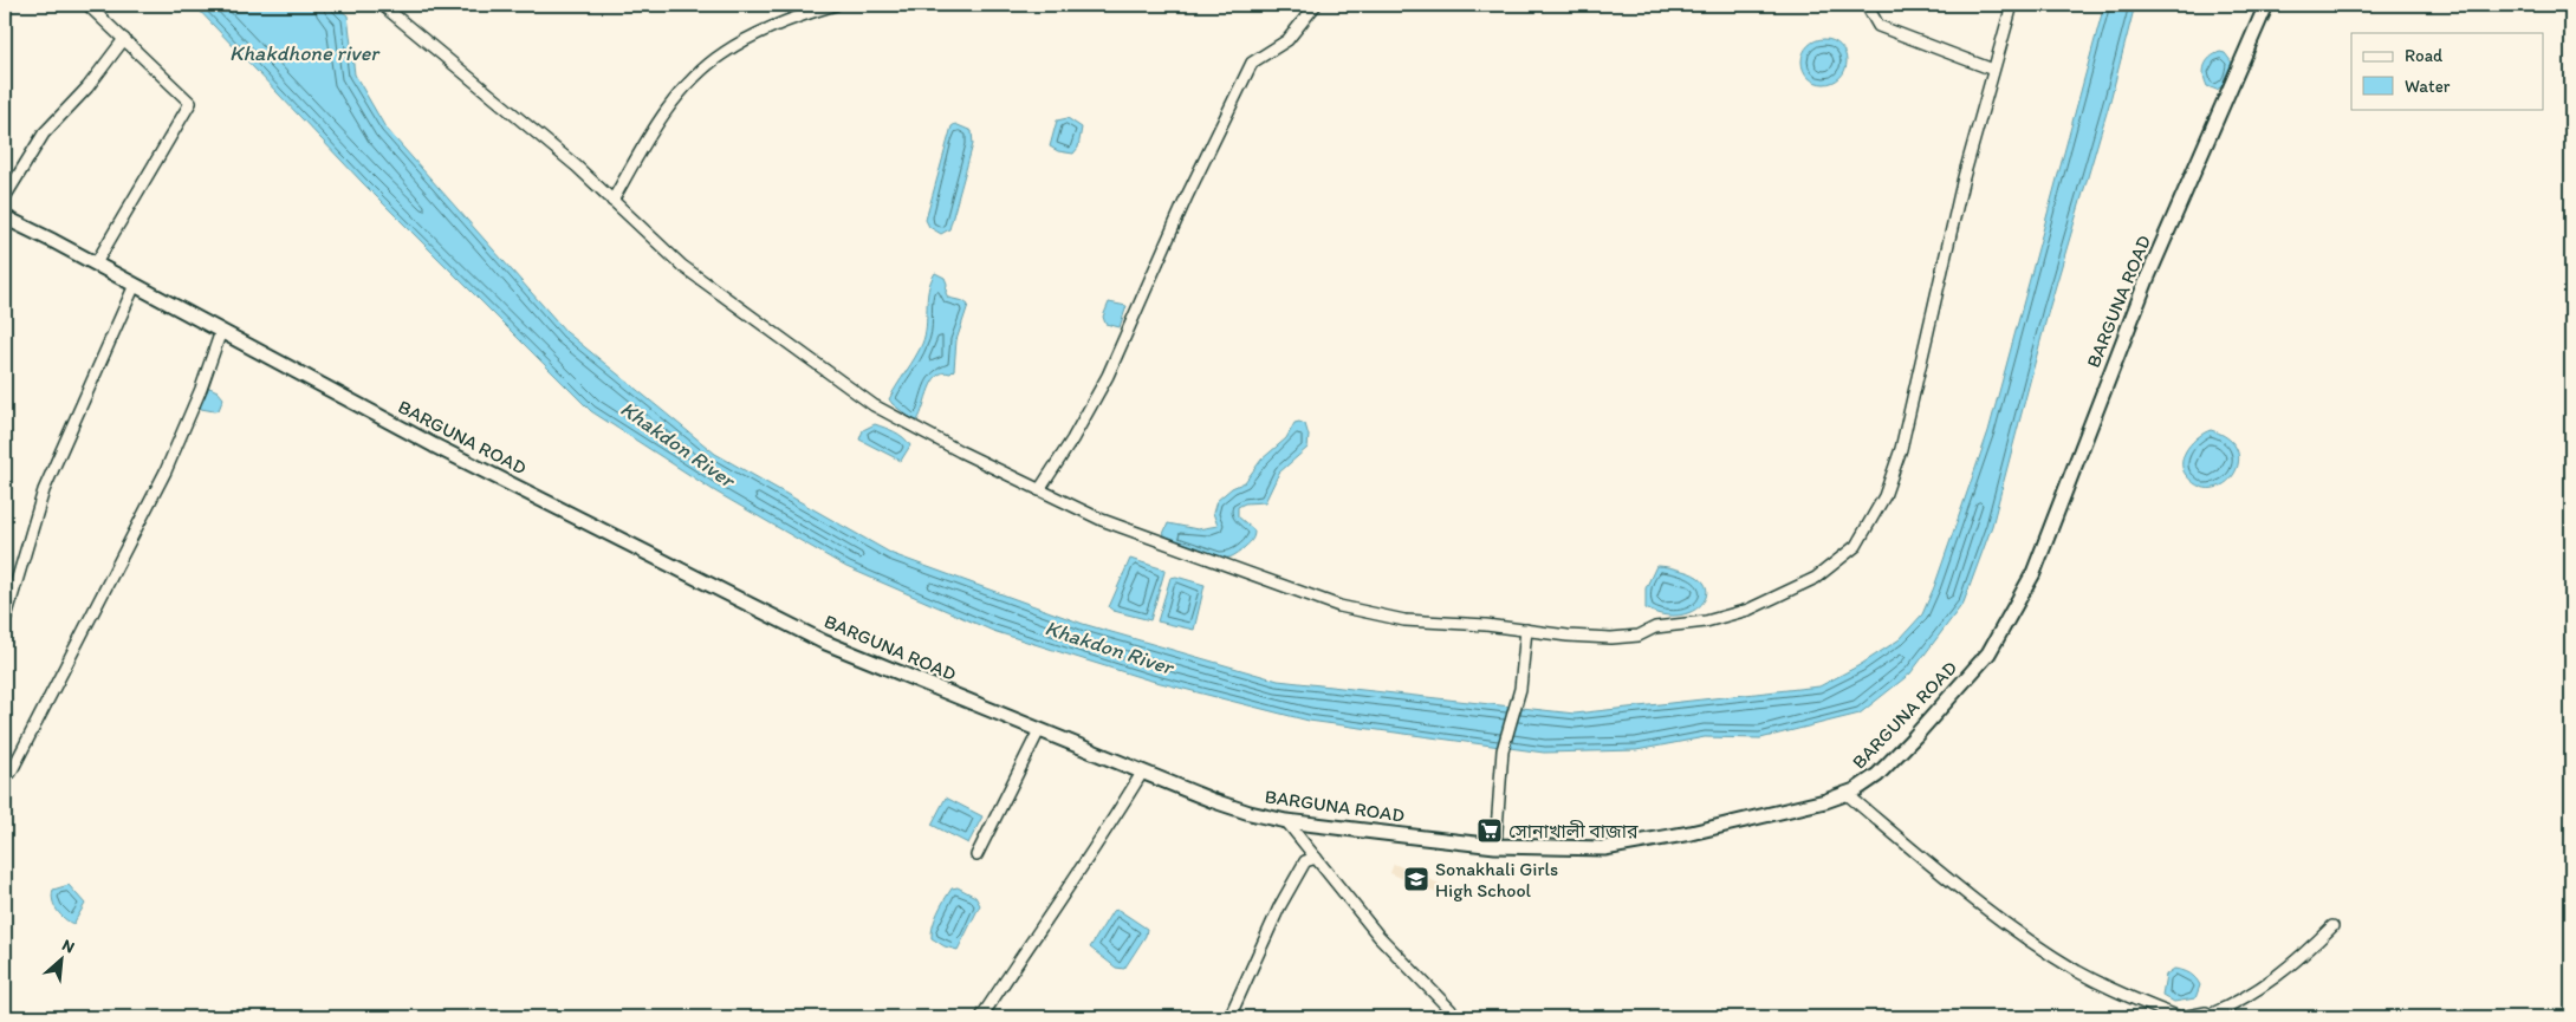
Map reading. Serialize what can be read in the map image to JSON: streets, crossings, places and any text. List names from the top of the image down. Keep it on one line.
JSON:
{"streets":{"main road":["BARGUNA ROAD"]},"water":["Khakdhone river","Khakdon River"],"places":{"supermarket":["সোনাখালী বাজার"],"school or university":["Sonakhali Girls High School"]},"legend":["Road","Water"],"north":"top right"}
